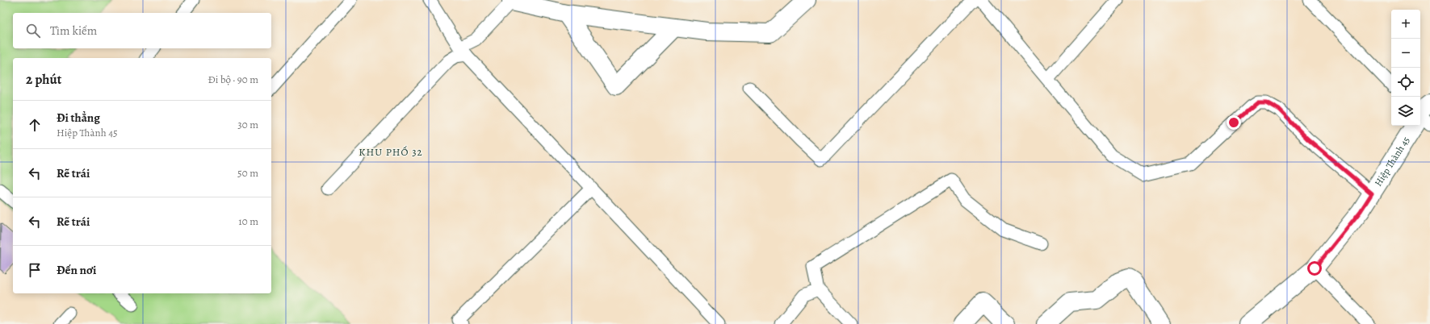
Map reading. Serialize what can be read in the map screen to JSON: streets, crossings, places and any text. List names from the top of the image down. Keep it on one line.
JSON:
{"streets":{"street":["Hiệp Thành 45"]},"districts":["KHU PHỐ 32"],"page":{"map_buttons":["+","−"],"search":"Tìm kiếm","heading":["2 phút","Đi bộ · 90 m"],"list":[["Đi thẳng","Hiệp Thành 45","30 m"],["Rẽ trái","50 m"],["Rẽ trái","10 m"],"Đến nơi"]}}
